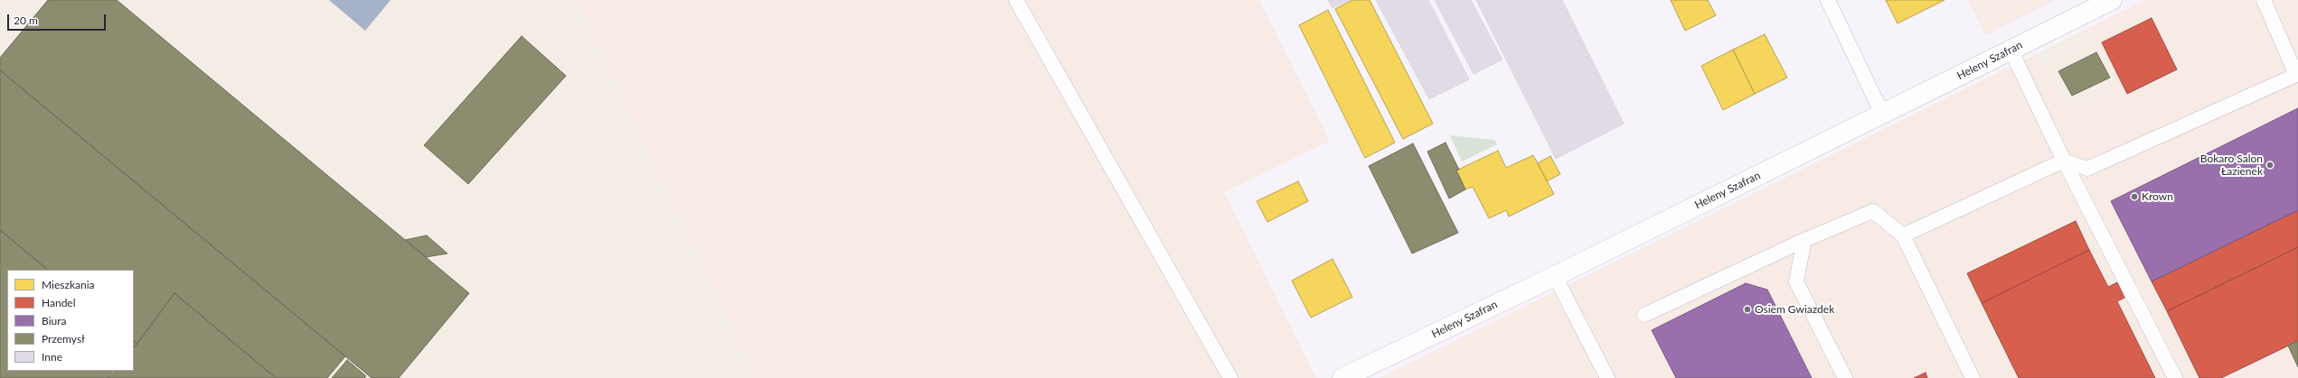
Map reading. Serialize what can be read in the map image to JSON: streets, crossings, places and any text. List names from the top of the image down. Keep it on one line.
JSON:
{"streets":{"street":["Heleny Szafran"]},"places":["Bokaro Salon Łazienek","Krown","Osiem Gwiazdek"],"legend":["Mieszkania","Handel","Biura","Przemysł","Inne"],"scale_bar":"20 m"}
